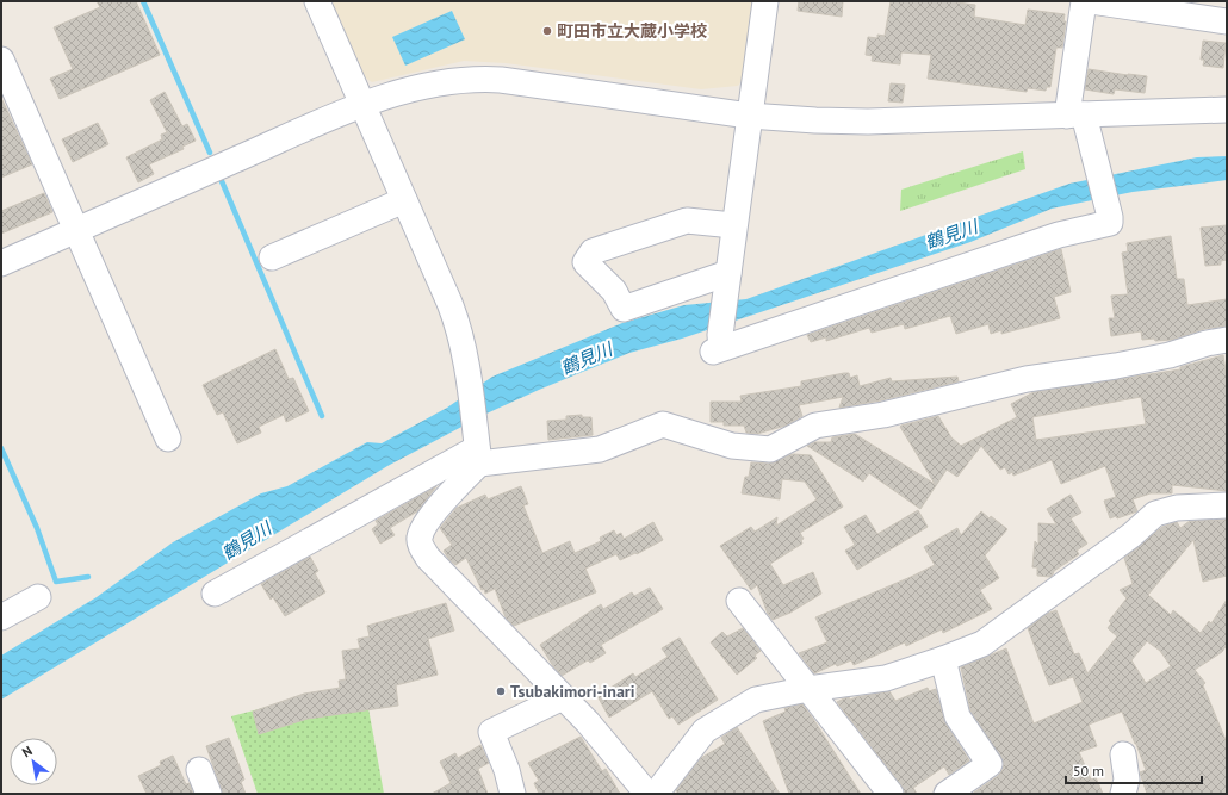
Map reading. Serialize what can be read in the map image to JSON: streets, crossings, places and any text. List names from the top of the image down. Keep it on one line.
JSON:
{"water":["鶴見川"],"places":["町田市立大蔵小学校","Tsubakimori-inari"],"scale_bar":"50 m","north":"top left"}
